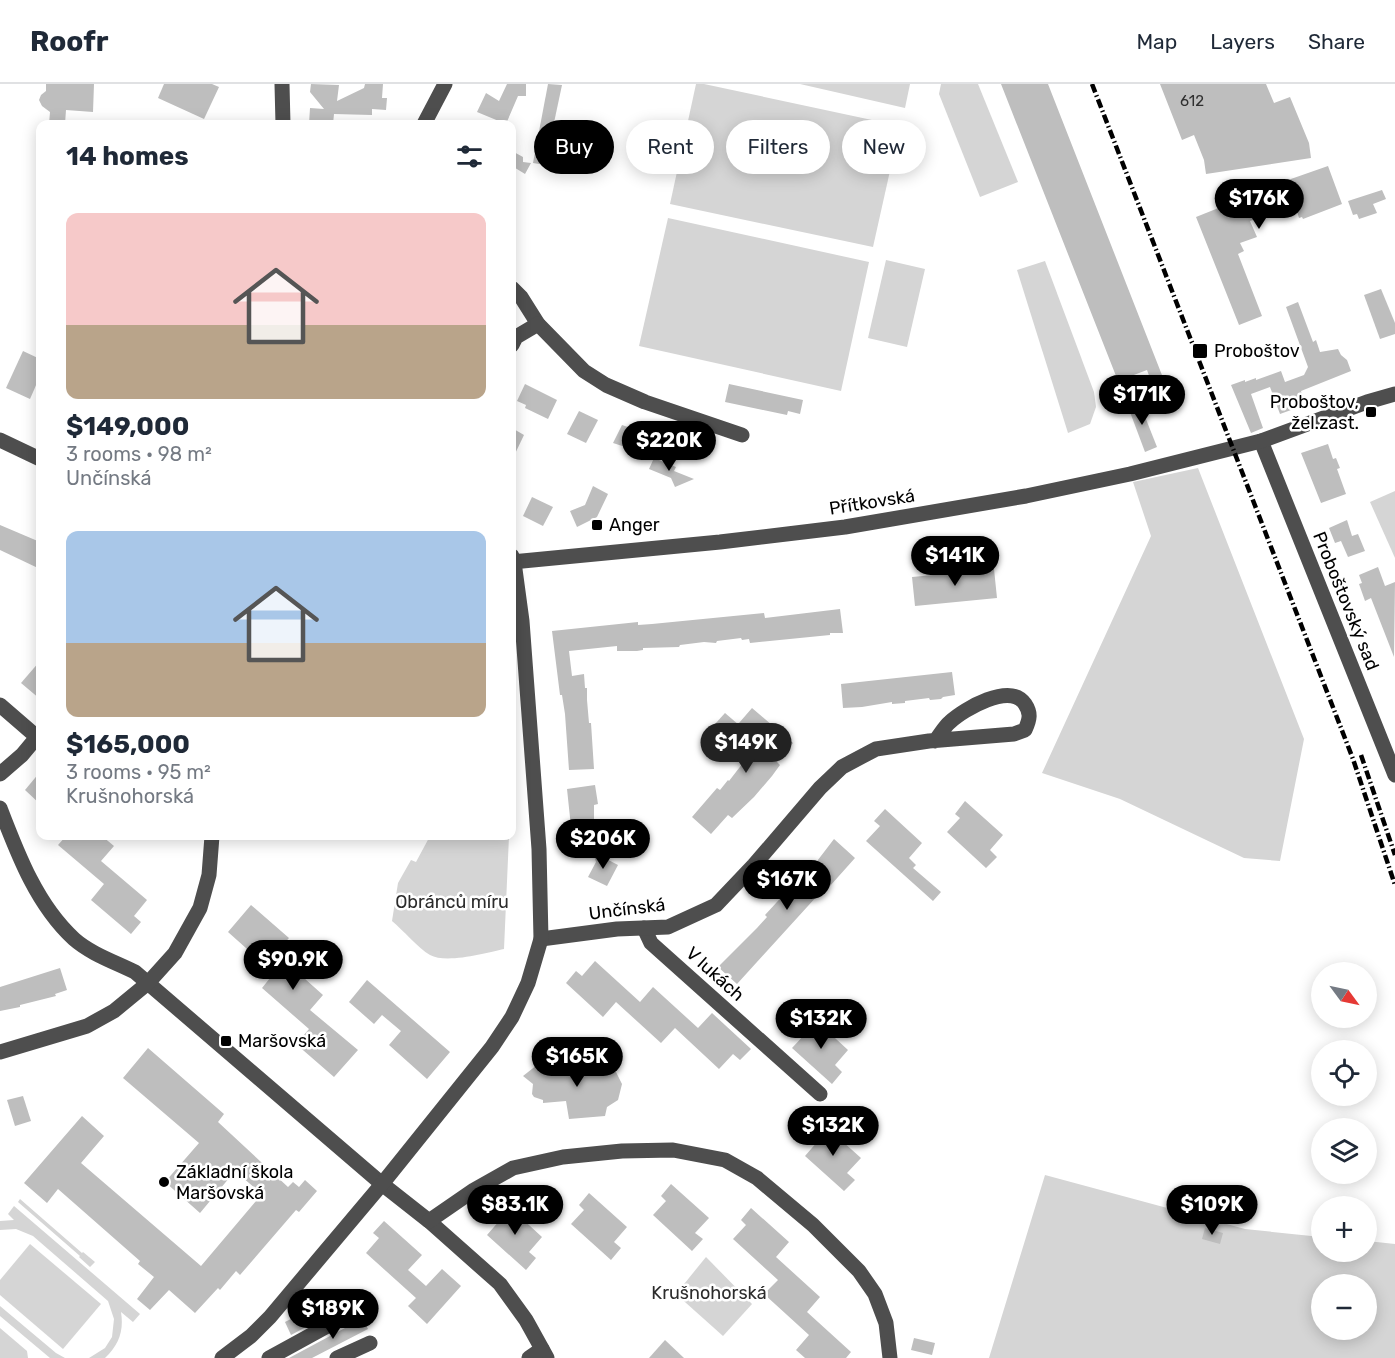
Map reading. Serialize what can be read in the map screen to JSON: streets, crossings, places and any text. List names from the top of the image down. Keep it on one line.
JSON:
{"streets":{"street":["Přítkovská","Proboštovský sad","Unčínská","V lukách"]},"crossings":[["Přítkovská","Proboštovský sad"],["Unčínská","V lukách"]],"parks":["Obránců míru","Krušnohorská"],"places":{"transit":["Proboštov","Proboštov, žel.zast.","Anger","Maršovská"],"other":["Základní škola Maršovská"]},"house_numbers":["612"],"north":"bottom right","page":{"header":"Roofr","nav":["Map","Layers","Share"],"chip":["Buy","Rent","Filters","New"],"heading":"14 homes","price":["$176K","$171K","$220K","$141K","$149K","$206K","$167K","$90.9K","$132K","$165K","$132K","$83.1K","$109K","$189K"],"list":[{"name":"$149,000","note":"3 rooms · 98 m² · Unčínská"},{"name":"$165,000","note":"3 rooms · 95 m² · Krušnohorská"}],"map_buttons":["+","−"]}}
